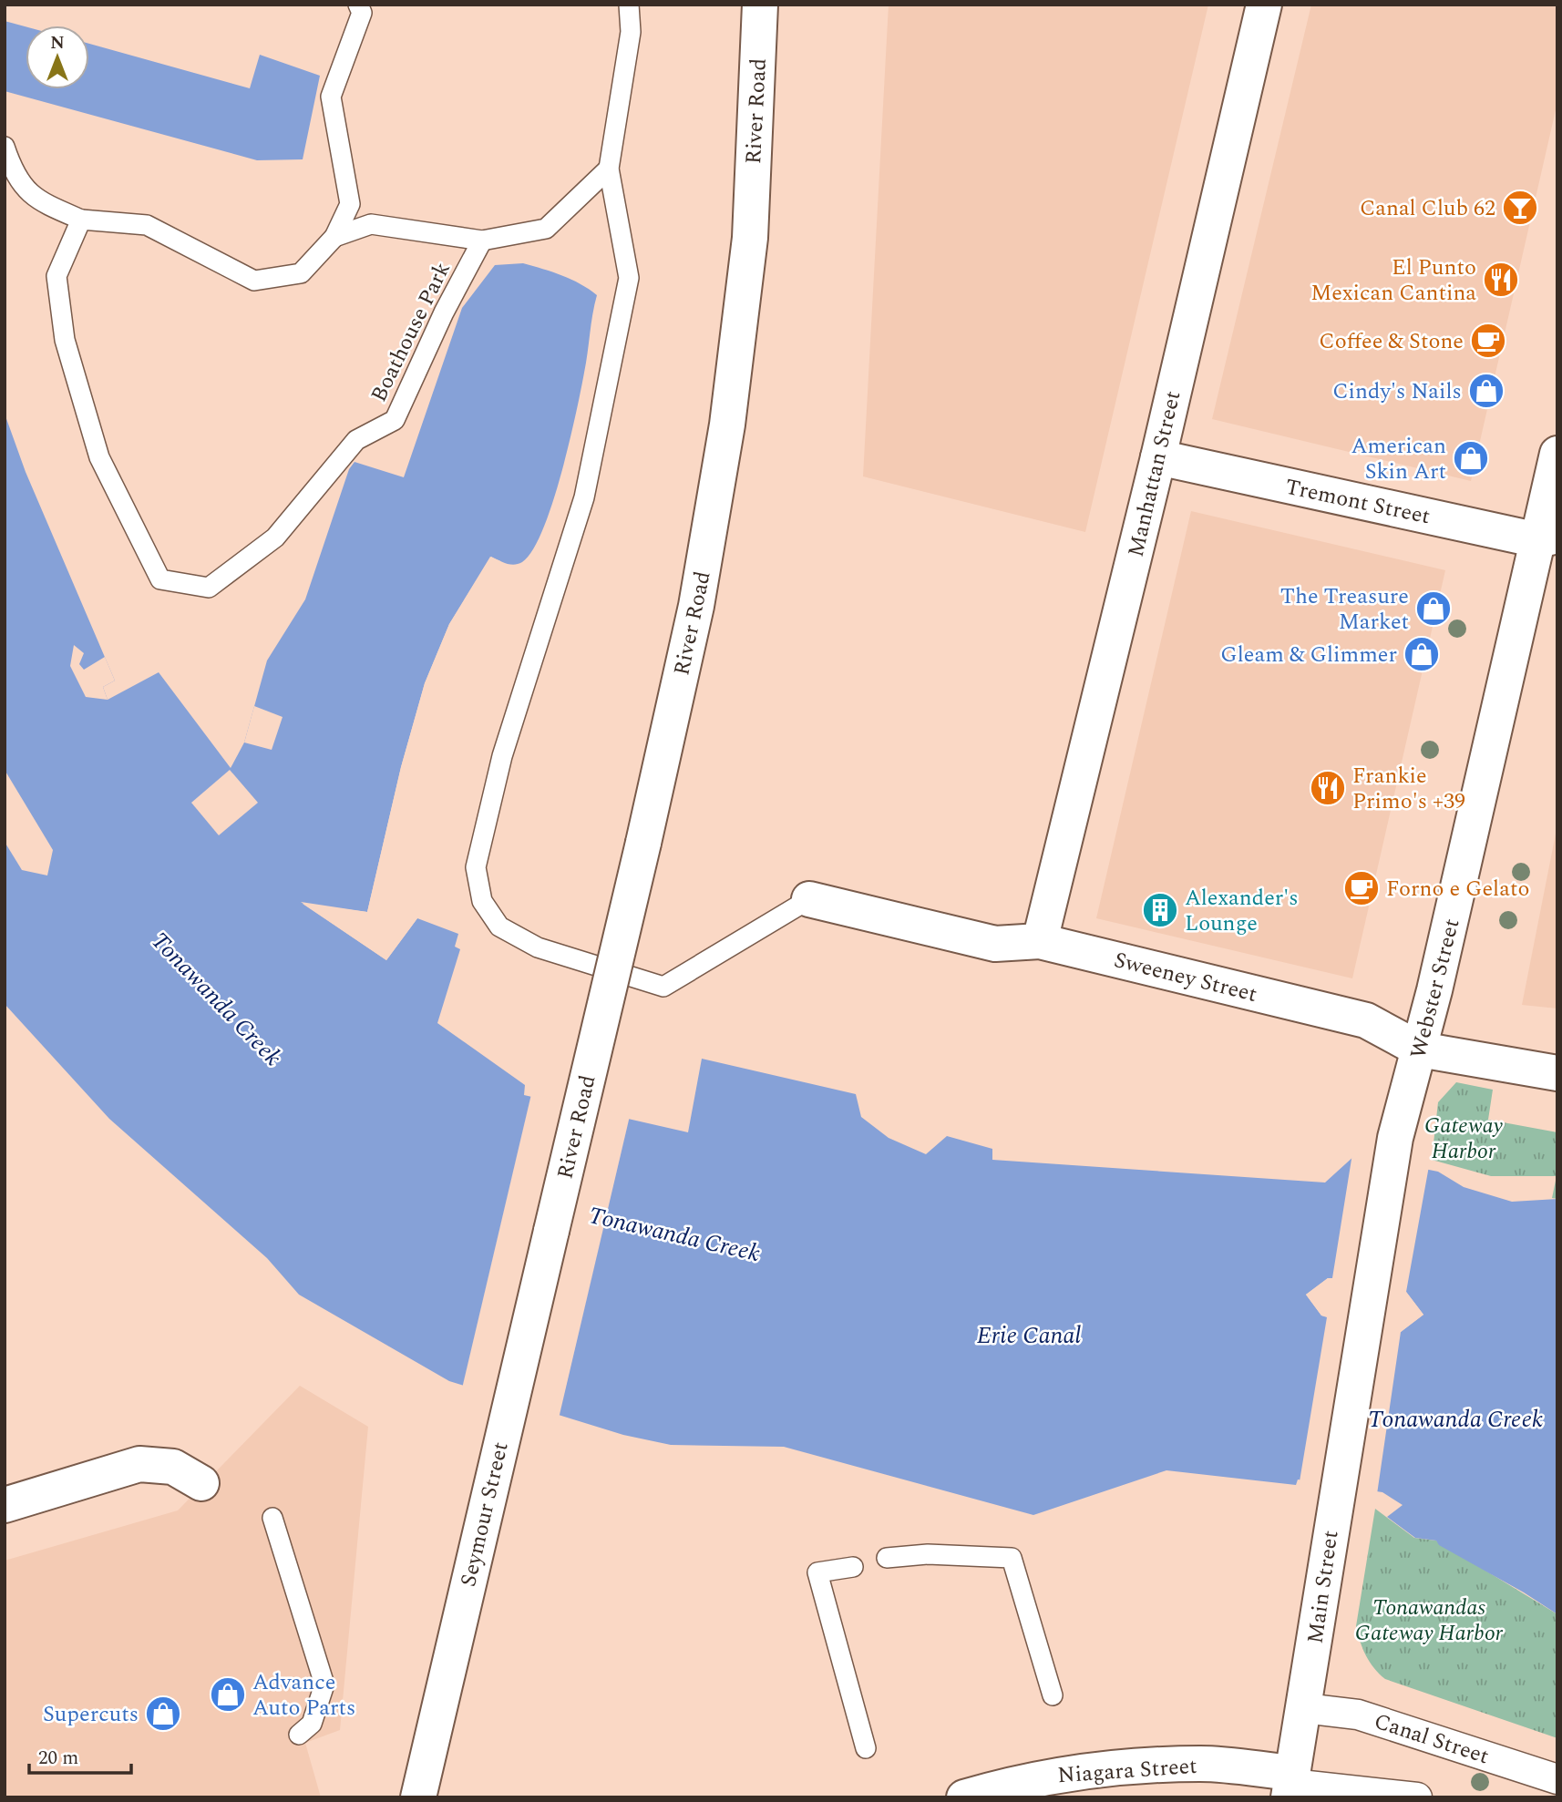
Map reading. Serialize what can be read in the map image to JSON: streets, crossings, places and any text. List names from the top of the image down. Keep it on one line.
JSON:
{"streets":{"street":["River Road","Manhattan Street","Tremont Street","Sweeney Street","Webster Street","Seymour Street","Main Street","Canal Street","Niagara Street"],"lane":["Boathouse Park"]},"crossings":[["River Road","Seymour Street"],["Manhattan Street","Tremont Street"],["Manhattan Street","Sweeney Street"],["Tremont Street","Webster Street"],["Sweeney Street","Webster Street"],["Webster Street","Main Street"],["Main Street","Canal Street"],["Main Street","Niagara Street"]],"water":["Tonawanda Creek","Erie Canal"],"parks":["Gateway Harbor","Tonawandas Gateway Harbor"],"places":{"bar":["Canal Club 62"],"restaurant":["El Punto Mexican Cantina","Frankie Primo's +39"],"cafe":["Coffee & Stone","Forno e Gelato"],"shop":["Cindy's Nails","American Skin Art","The Treasure Market","Gleam & Glimmer","Advance Auto Parts","Supercuts"],"building":["Alexander's Lounge"]},"scale_bar":"20 m","north":"top"}
